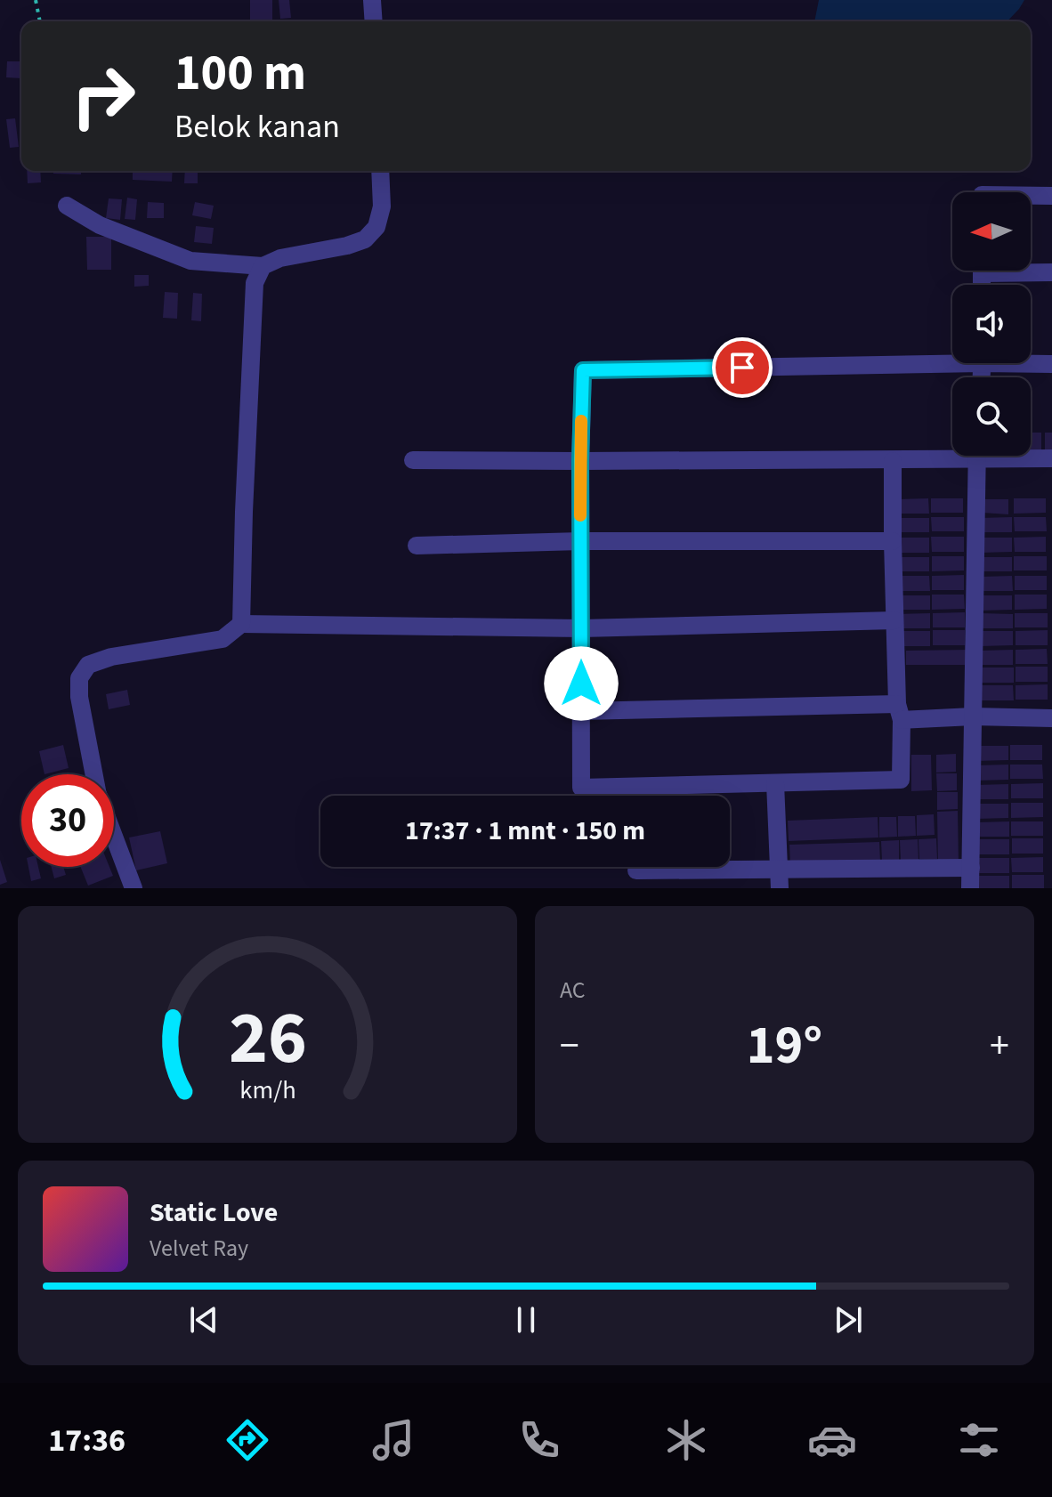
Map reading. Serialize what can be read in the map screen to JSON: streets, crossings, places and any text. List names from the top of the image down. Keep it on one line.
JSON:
{"north":"left","page":{"turn":["100 m","Belok kanan"],"limit":"30","trip":"17:37 · 1 mnt · 150 m","tile":"AC","heat":["−","19°","+"],"song":["Static Love","Velvet Ray"],"tabs":"17:36","gauge":["26","km/h"]}}
